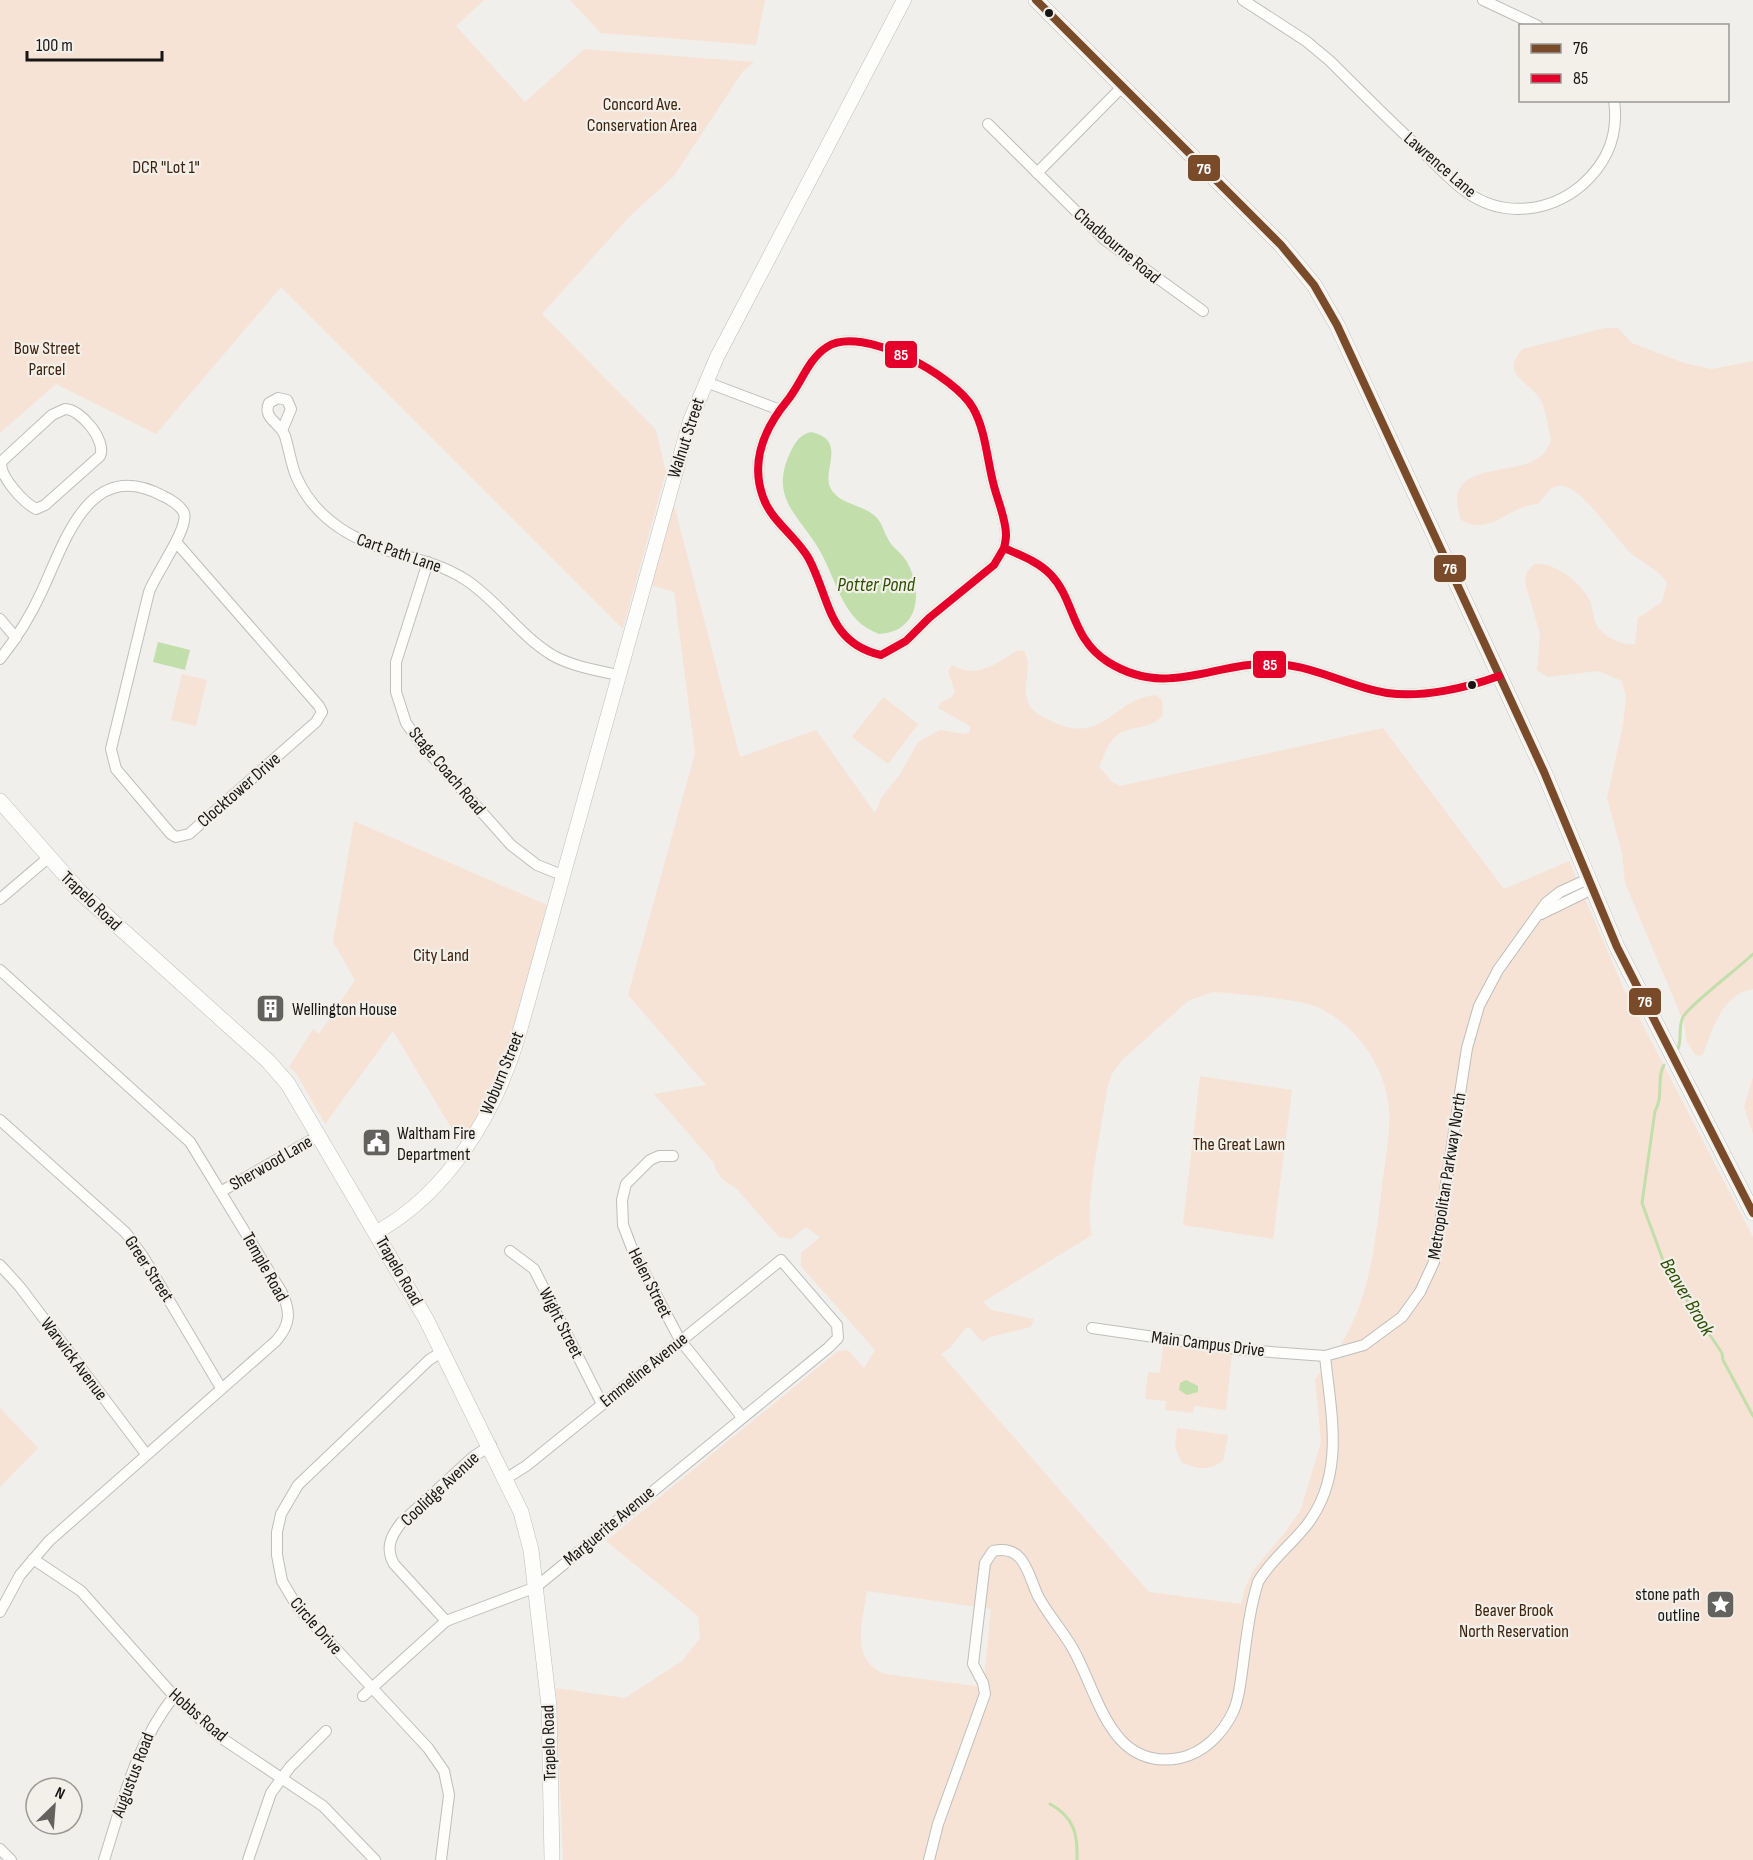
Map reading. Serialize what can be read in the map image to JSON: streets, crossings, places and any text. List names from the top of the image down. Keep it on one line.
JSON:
{"streets":{"main road":["Trapelo Road"],"street":["Lawrence Lane","Chadbourne Road","Walnut Street","Cart Path Lane","Stage Coach Road","Clocktower Drive","Woburn Street","Sherwood Lane","Metropolitan Parkway North","Temple Road","Greer Street","Helen Street","Wight Street","Main Campus Drive","Warwick Avenue","Emmeline Avenue","Coolidge Avenue","Marguerite Avenue","Circle Drive","Hobbs Road","Augustus Road"]},"crossings":[["Walnut Street","Cart Path Lane"],["Walnut Street","Stage Coach Road"],["Walnut Street","Woburn Street"],["Cart Path Lane","Stage Coach Road"],["Trapelo Road","Woburn Street"],["Trapelo Road","Sherwood Lane"],["Trapelo Road","Emmeline Avenue"],["Trapelo Road","Coolidge Avenue"],["Trapelo Road","Marguerite Avenue"],["Trapelo Road","Circle Drive"],["Sherwood Lane","Temple Road"],["Metropolitan Parkway North","Main Campus Drive"],["Temple Road","Greer Street"],["Temple Road","Warwick Avenue"],["Temple Road","Hobbs Road"],["Helen Street","Emmeline Avenue"],["Helen Street","Marguerite Avenue"],["Wight Street","Emmeline Avenue"],["Emmeline Avenue","Marguerite Avenue"],["Coolidge Avenue","Marguerite Avenue"],["Marguerite Avenue","Circle Drive"],["Hobbs Road","Augustus Road"]],"water":["Potter Pond","Beaver Brook"],"parks":["Concord Ave. Conservation Area","DCR \"Lot 1\"","Bow Street Parcel","City Land","The Great Lawn","Beaver Brook North Reservation"],"places":{"building":["Wellington House"],"public building":["Waltham Fire Department"],"place":["stone path outline"]},"lines":["transit line 76","transit line 85"],"legend":["76","85"],"scale_bar":"100 m","north":"top right"}
